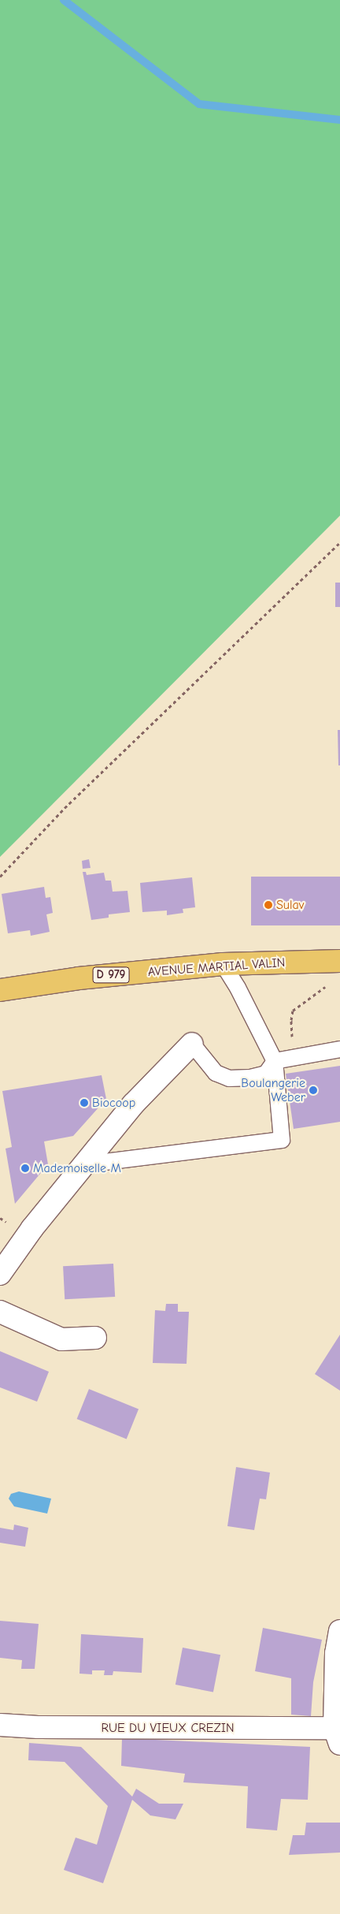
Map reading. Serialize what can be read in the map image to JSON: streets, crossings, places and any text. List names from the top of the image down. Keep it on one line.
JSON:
{"streets":{"main road":["AVENUE MARTIAL VALIN","D 979"],"street":["RUE DU VIEUX CREZIN"]},"places":["Sulav","Boulangerie Weber","Biocoop","Mademoiselle M"]}
